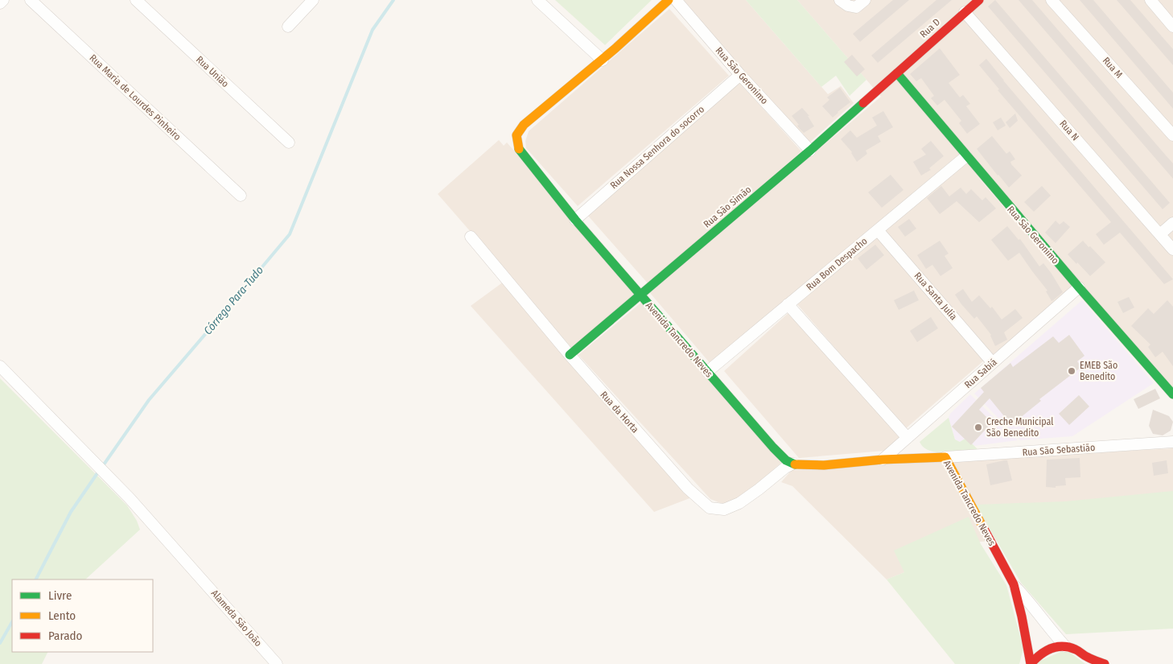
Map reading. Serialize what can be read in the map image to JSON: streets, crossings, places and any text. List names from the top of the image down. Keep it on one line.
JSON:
{"streets":{"street":["Rua D","Rua M","Rua União","Rua São Geronimo","Rua Maria de Lourdes Pinheiro","Rua N","Rua Nossa Senhora do socorro","Rua São Simão","Rua Bom Despacho","Rua Santa Julia","Avenida Tancredo Neves","Rua Sabiá","Rua da Horta","Rua São Sebastião","Alameda São João"]},"crossings":[["Rua D","Rua São Geronimo"],["Rua D","Rua N"],["Rua D","Rua São Simão"],["Rua São Geronimo","Rua Nossa Senhora do socorro"],["Rua São Geronimo","Rua São Simão"],["Rua São Geronimo","Rua Bom Despacho"],["Rua São Geronimo","Rua Sabiá"],["Rua Nossa Senhora do socorro","Avenida Tancredo Neves"],["Rua São Simão","Avenida Tancredo Neves"],["Rua São Simão","Rua da Horta"],["Rua Bom Despacho","Rua Santa Julia"],["Rua Bom Despacho","Avenida Tancredo Neves"],["Rua Santa Julia","Rua Sabiá"],["Avenida Tancredo Neves","Rua Sabiá"],["Avenida Tancredo Neves","Rua da Horta"],["Avenida Tancredo Neves","Rua São Sebastião"]],"water":["Córrego Para-Tudo"],"places":["EMEB São Benedito","Creche Municipal São Benedito"],"legend":["Livre","Lento","Parado"]}
